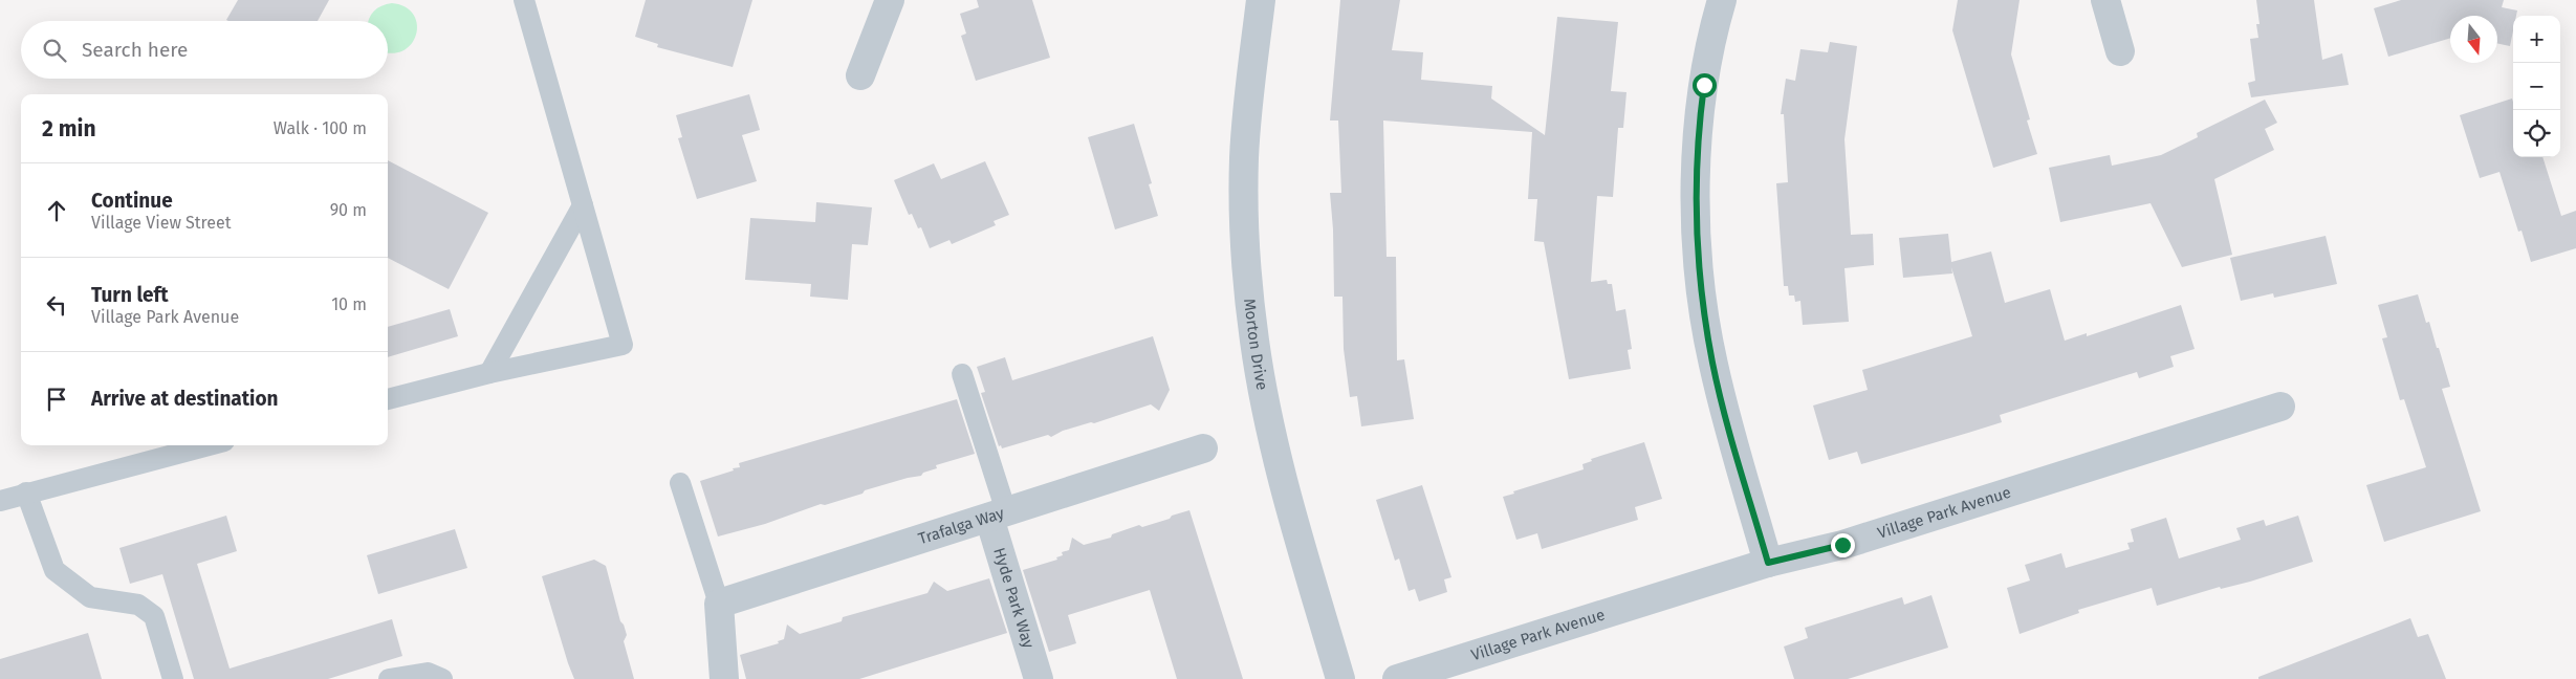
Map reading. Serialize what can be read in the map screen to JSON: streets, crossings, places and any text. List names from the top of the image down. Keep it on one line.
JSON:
{"streets":{"street":["Morton Drive","Village Park Avenue","Trafalga Way","Hyde Park Way"]},"crossings":[["Trafalga Way","Hyde Park Way"]],"north":"bottom","page":{"map_buttons":["+","−"],"search":"Search here","heading":["2 min","Walk · 100 m"],"list":[["Continue","Village View Street","90 m"],["Turn left","Village Park Avenue","10 m"],"Arrive at destination"]}}
